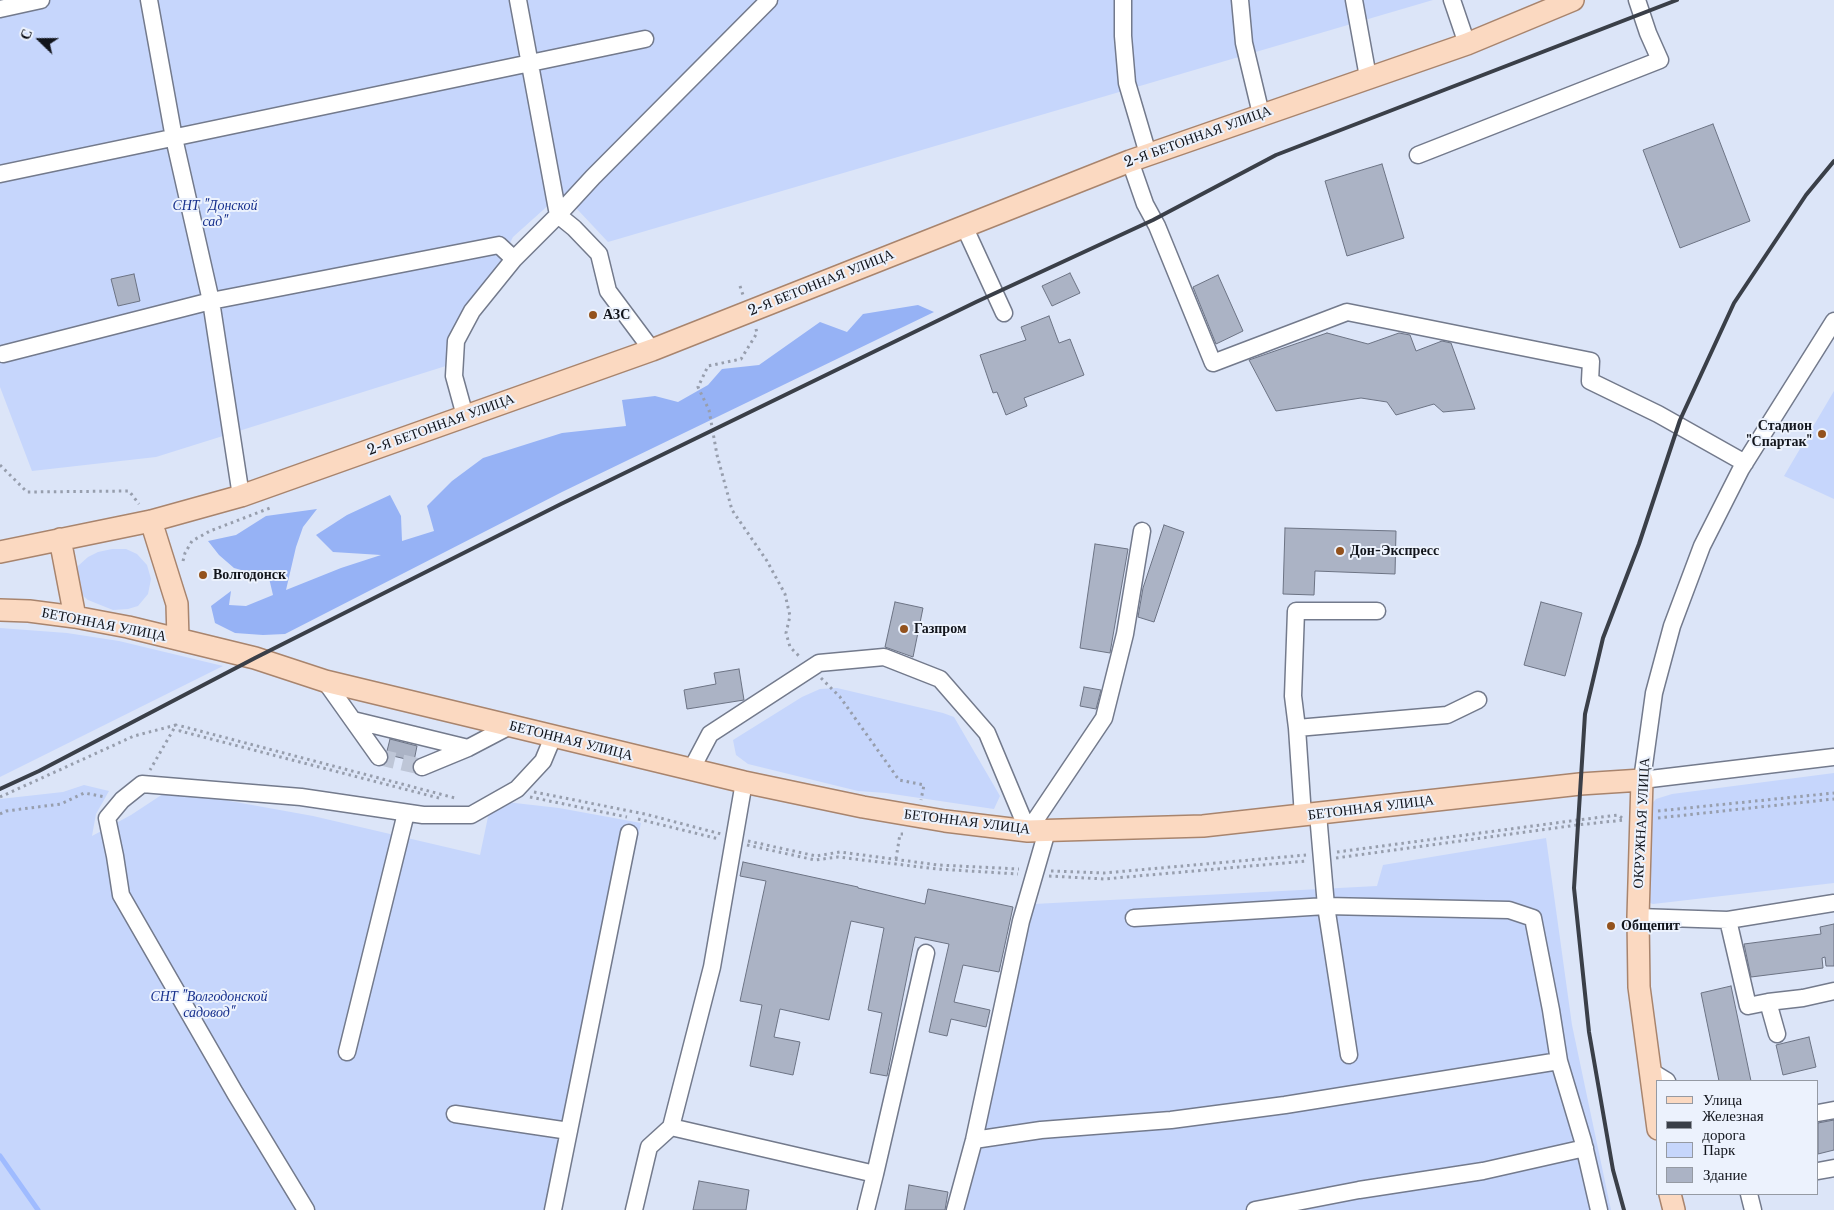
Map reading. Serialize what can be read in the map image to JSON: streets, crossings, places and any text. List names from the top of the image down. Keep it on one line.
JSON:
{"streets":{"main road":["2-Я БЕТОННАЯ УЛИЦА","БЕТОННАЯ УЛИЦА","ОКРУЖНАЯ УЛИЦА"]},"crossings":[["2-Я БЕТОННАЯ УЛИЦА","БЕТОННАЯ УЛИЦА"],["БЕТОННАЯ УЛИЦА","ОКРУЖНАЯ УЛИЦА"]],"parks":["СНТ \"Донской сад\"","СНТ \"Волгодонской садовод\""],"places":["АЗС","Стадион \"Спартак\"","Дон-Экспресс","Волгодонск","Газпром","Общепит"],"legend":["Улица","Железная дорога","Парк","Здание"],"north":"left"}
